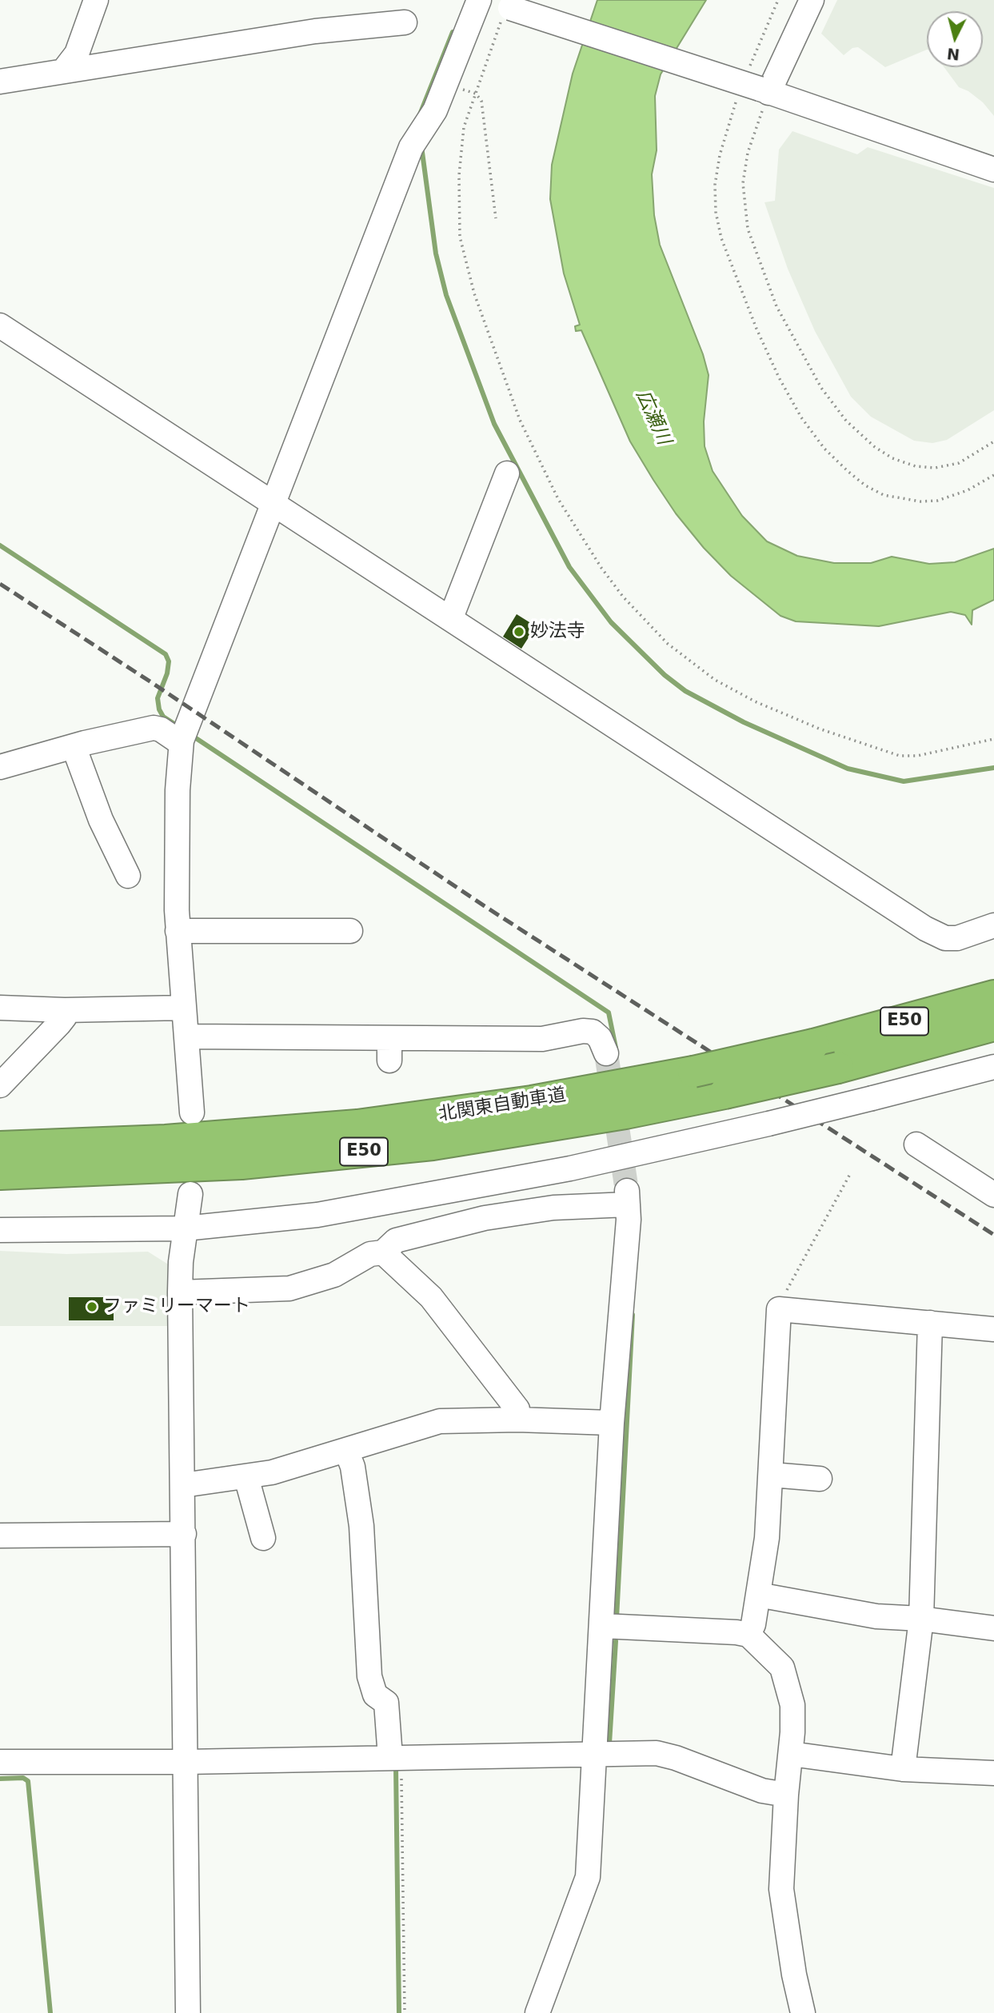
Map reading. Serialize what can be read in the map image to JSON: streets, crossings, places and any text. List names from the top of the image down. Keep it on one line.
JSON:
{"streets":{"highway":["E50","北関東自動車道"]},"water":["広瀬川"],"places":["妙法寺","ファミリーマート"],"north":"bottom"}
